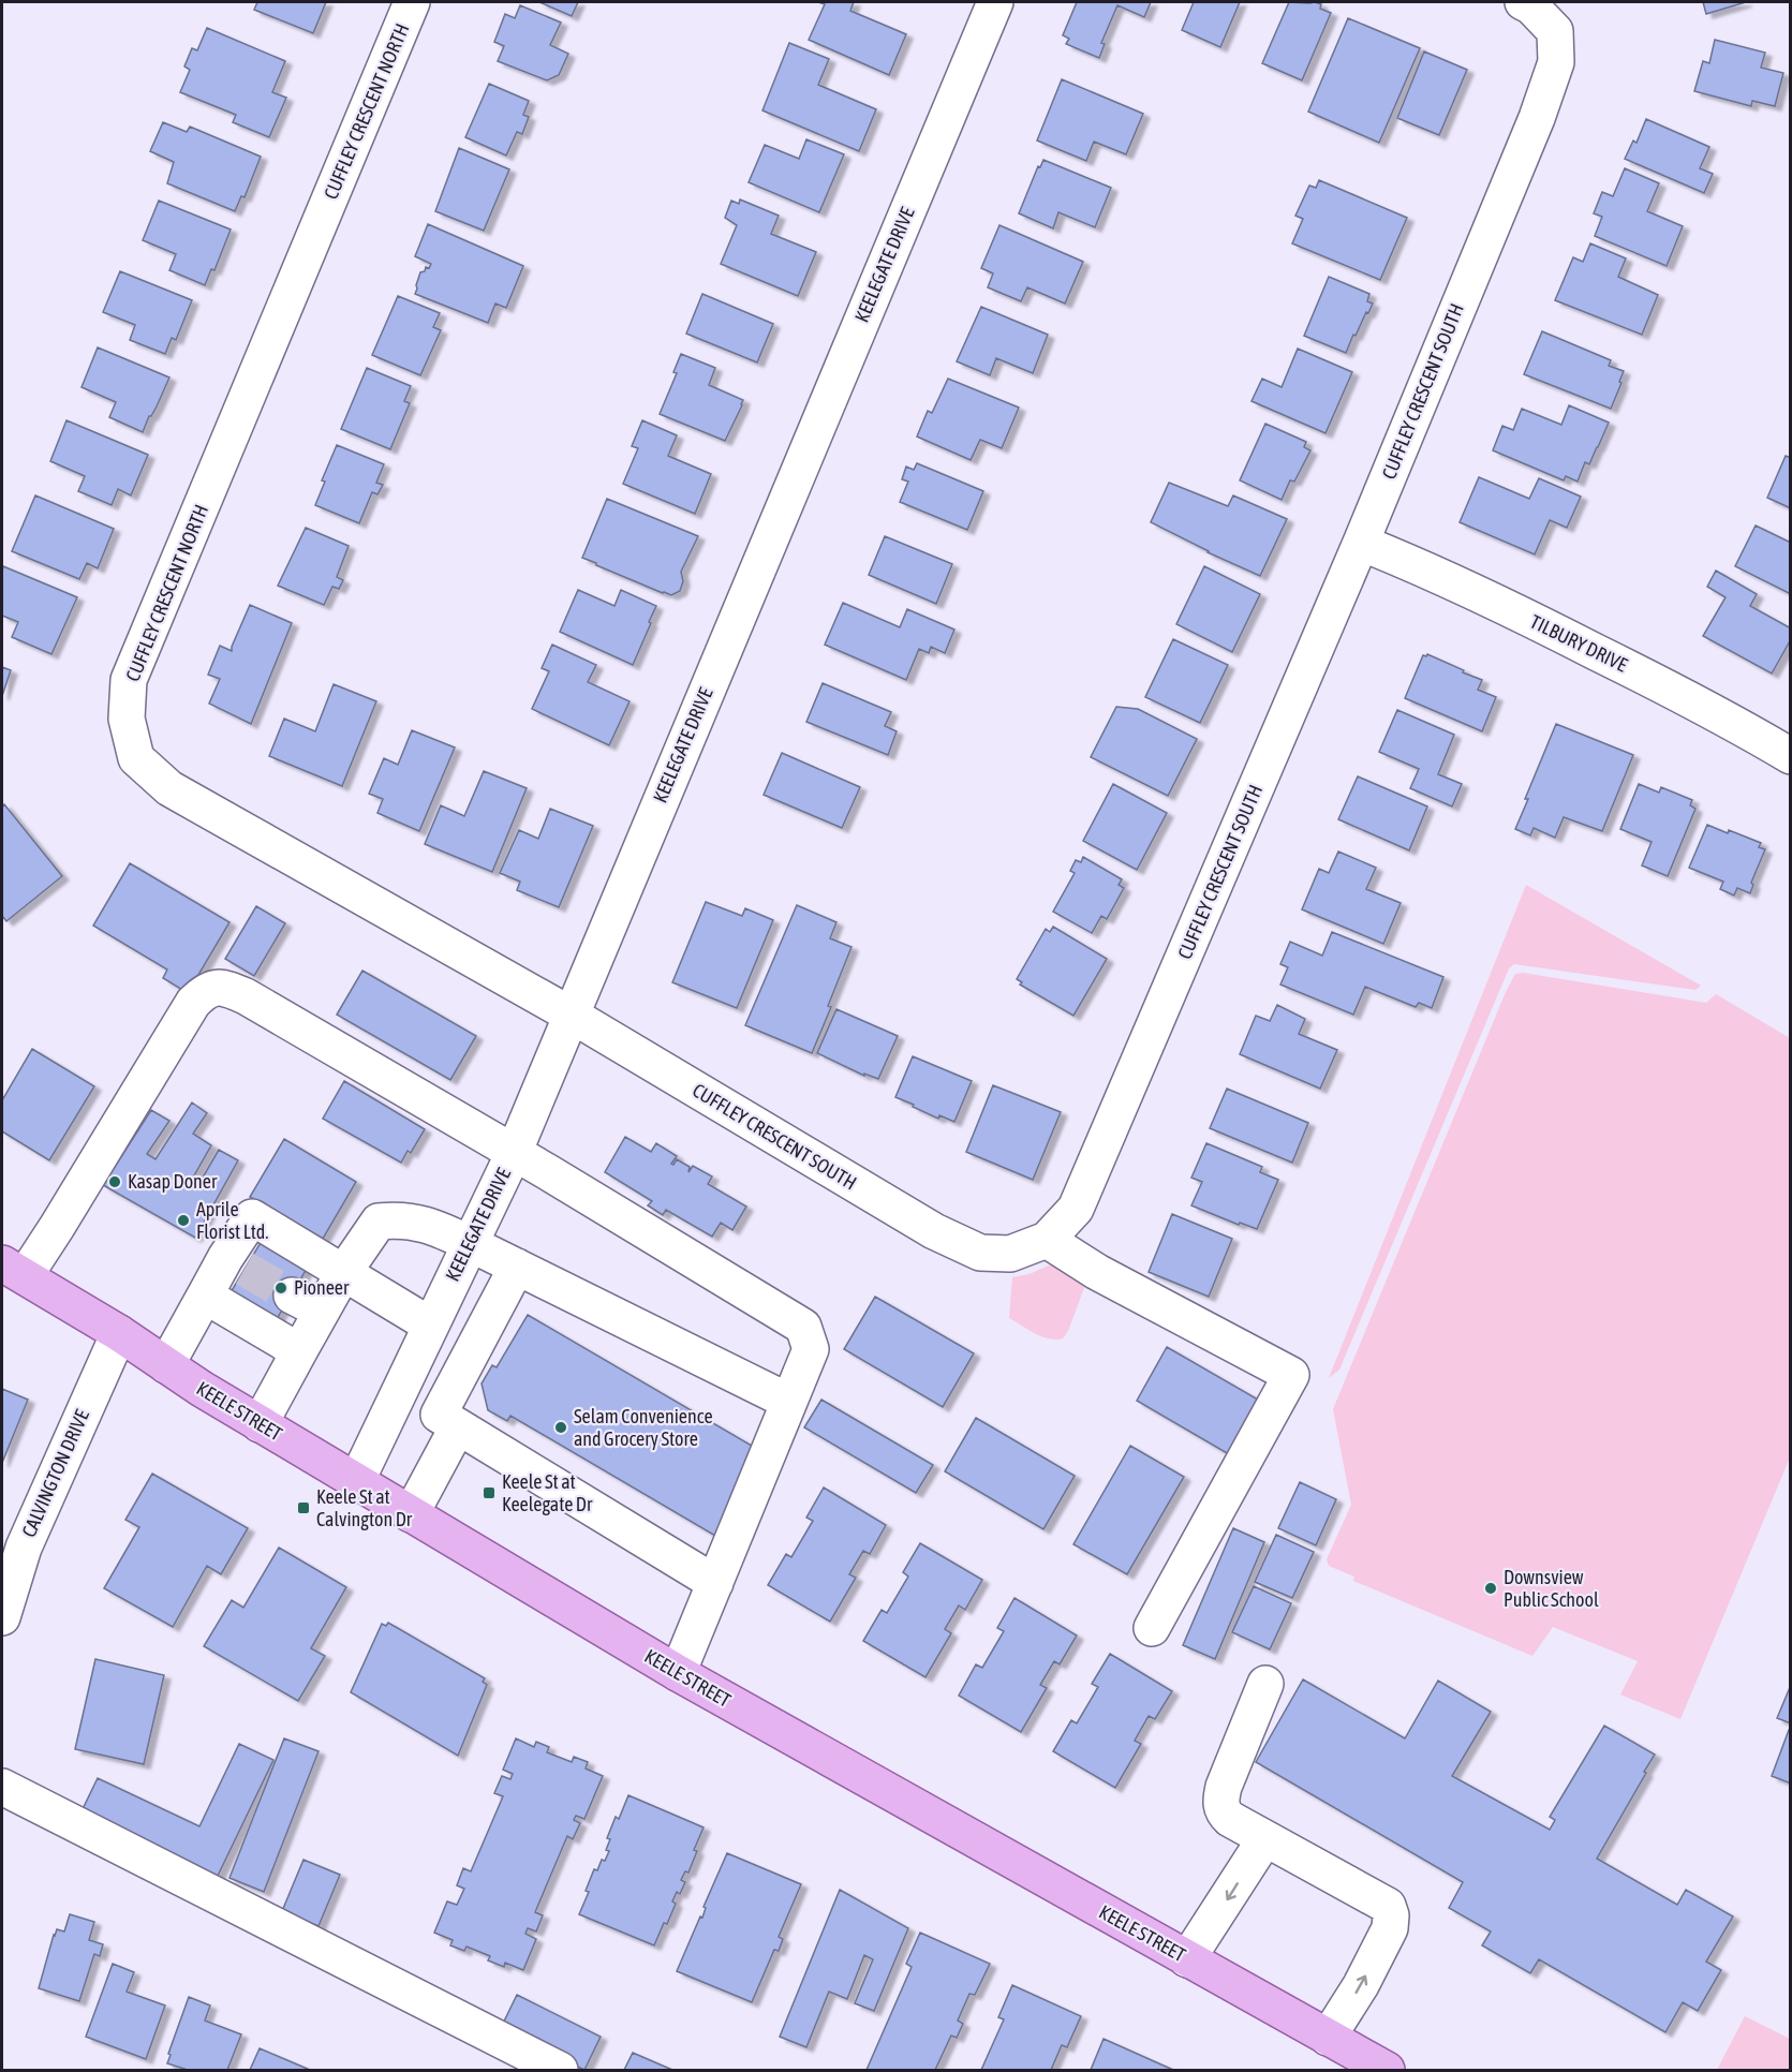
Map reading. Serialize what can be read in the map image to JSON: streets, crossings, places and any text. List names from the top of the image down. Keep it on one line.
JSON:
{"streets":{"main road":["KEELE STREET"],"street":["CUFFLEY CRESCENT NORTH","KEELEGATE DRIVE","CUFFLEY CRESCENT SOUTH","TILBURY DRIVE","CALVINGTON DRIVE"]},"crossings":[["CUFFLEY CRESCENT NORTH","KEELEGATE DRIVE"],["CUFFLEY CRESCENT NORTH","CUFFLEY CRESCENT SOUTH"],["KEELEGATE DRIVE","CUFFLEY CRESCENT SOUTH"],["KEELEGATE DRIVE","KEELE STREET"],["CUFFLEY CRESCENT SOUTH","TILBURY DRIVE"],["KEELE STREET","CALVINGTON DRIVE"]],"places":{"other":["Kasap Doner","Aprile Florist Ltd.","Pioneer","Selam Convenience and Grocery Store","Downsview Public School"],"transit":["Keele St at Keelegate Dr","Keele St at Calvington Dr"]}}
